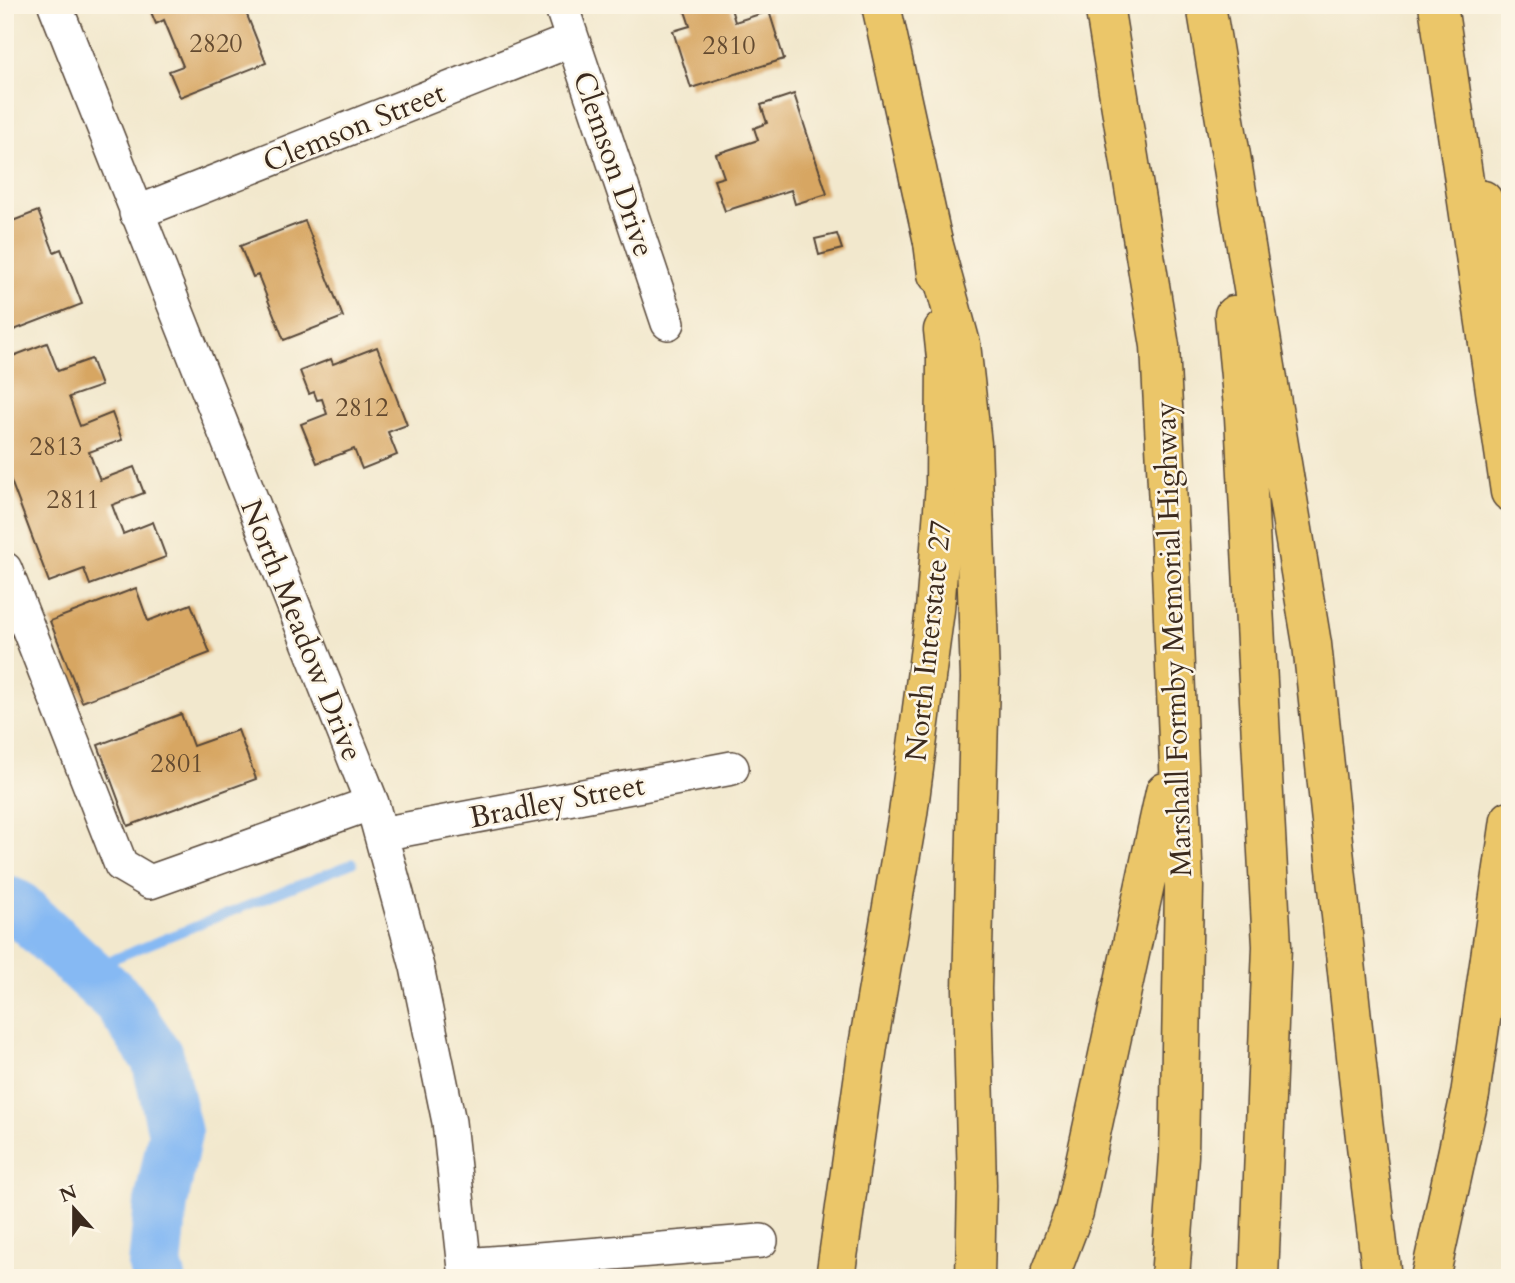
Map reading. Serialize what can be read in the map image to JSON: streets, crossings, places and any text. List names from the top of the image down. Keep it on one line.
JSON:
{"streets":{"main road":["Marshall Formby Memorial Highway","North Interstate 27"],"street":["Clemson Street","Clemson Drive","North Meadow Drive","Bradley Street"]},"crossings":[["Clemson Street","Clemson Drive"],["Clemson Street","North Meadow Drive"],["North Meadow Drive","Bradley Street"]],"house_numbers":["2820","2810","2812","2813","2811","2801"],"north":"top"}
